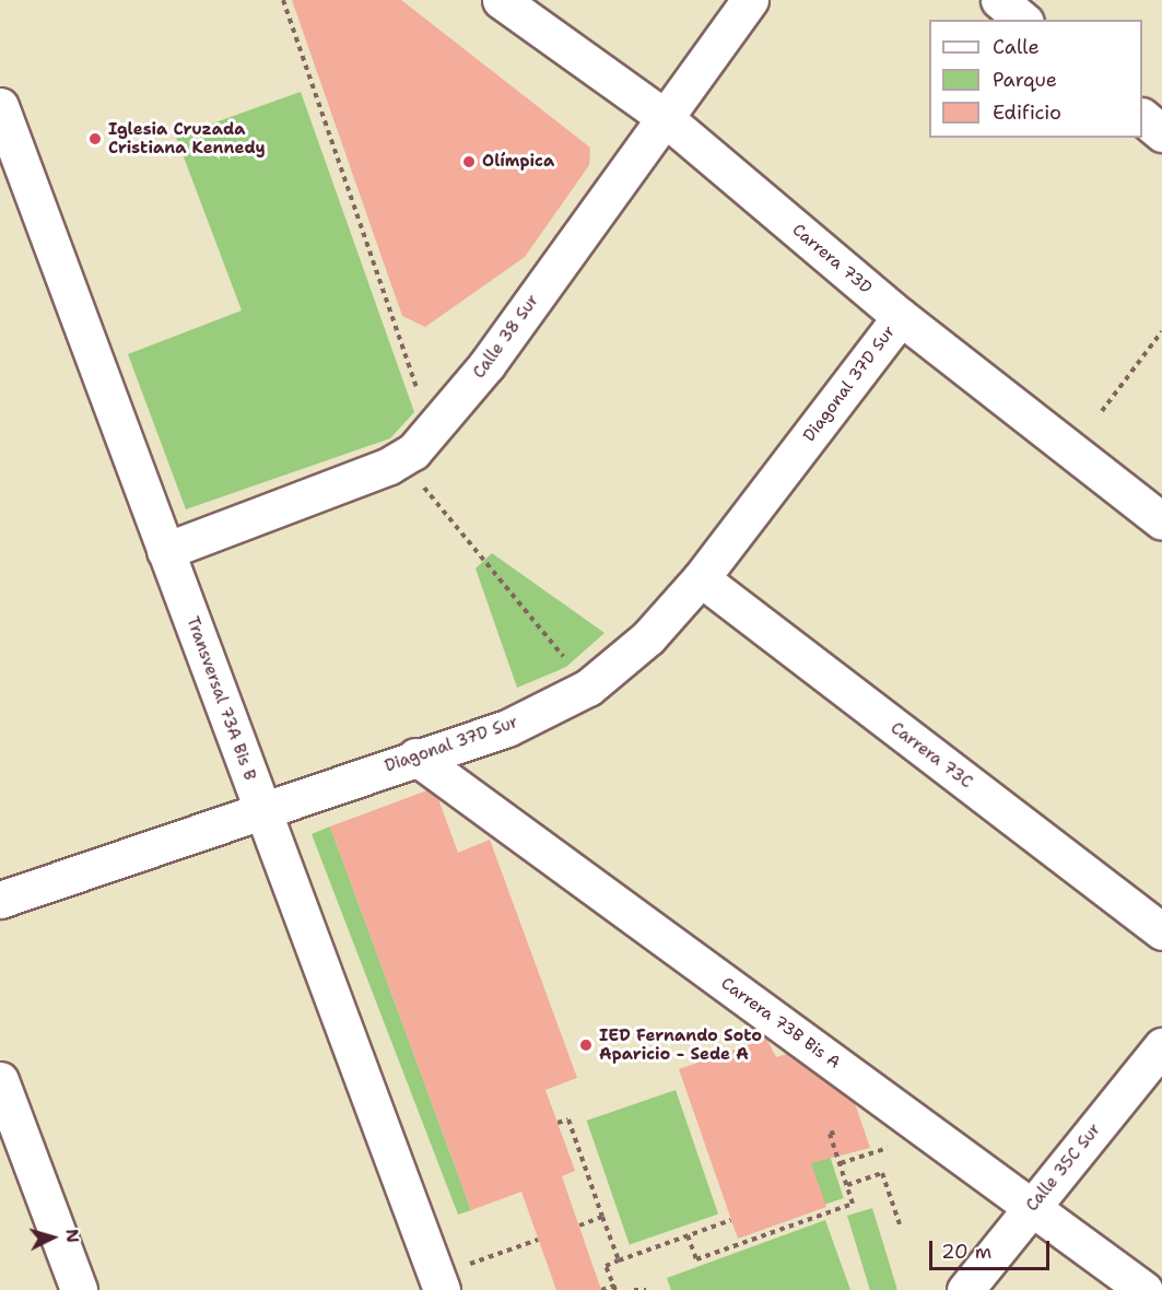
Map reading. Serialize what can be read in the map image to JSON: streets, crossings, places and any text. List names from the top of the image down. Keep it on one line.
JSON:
{"streets":{"street":["Carrera 73D","Calle 38 Sur","Diagonal 37D Sur","Transversal 73A Bis B","Carrera 73C","Carrera 73B Bis A","Calle 35C Sur"]},"crossings":[["Carrera 73D","Calle 38 Sur"],["Carrera 73D","Diagonal 37D Sur"],["Calle 38 Sur","Transversal 73A Bis B"],["Diagonal 37D Sur","Transversal 73A Bis B"],["Diagonal 37D Sur","Carrera 73C"],["Diagonal 37D Sur","Carrera 73B Bis A"],["Carrera 73B Bis A","Calle 35C Sur"]],"places":["Iglesia Cruzada Cristiana Kennedy","Olímpica","IED Fernando Soto Aparicio - Sede A"],"legend":["Calle","Parque","Edificio"],"scale_bar":"20 m","north":"right"}
